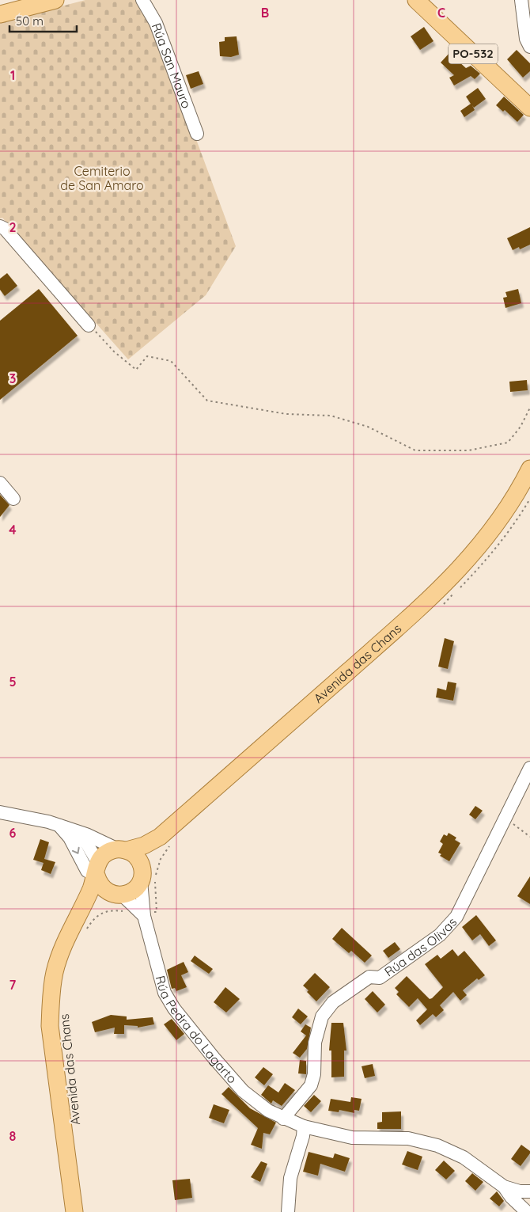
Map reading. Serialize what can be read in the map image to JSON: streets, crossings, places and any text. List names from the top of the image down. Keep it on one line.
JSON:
{"streets":{"main road":["PO-532","Avenida das Chans"],"street":["Rúa San Mauro","Rúa das Olivas","Rúa Pedra do Lagarto"]},"crossings":[["Avenida das Chans","Rúa Pedra do Lagarto"],["Rúa das Olivas","Rúa Pedra do Lagarto"]],"parks":["Cemiterio de San Amaro"],"scale_bar":"50 m","grid":{"columns":["B","C"],"rows":["1","2","3","4","5","6","7","8"]}}
